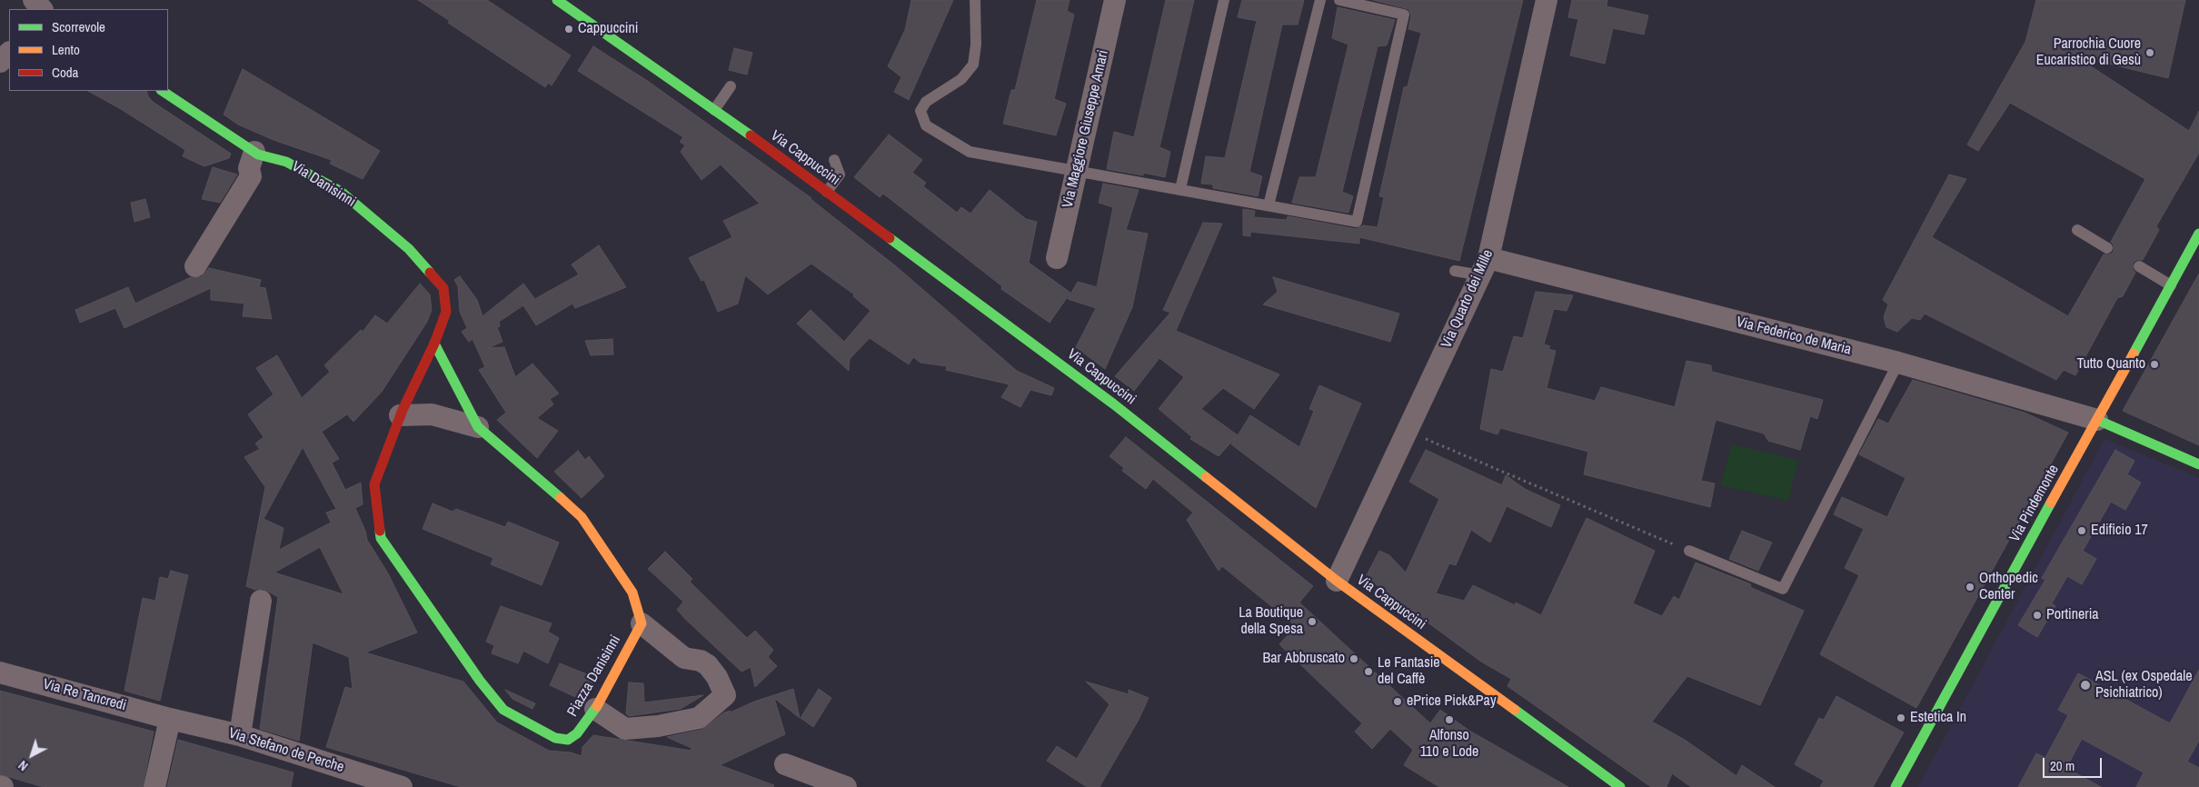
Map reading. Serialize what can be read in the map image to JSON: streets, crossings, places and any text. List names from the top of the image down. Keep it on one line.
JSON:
{"streets":{"street":["Via Maggiore Giuseppe Amari","Via Cappuccini","Via Danisinni","Via Quarto dei Mille","Via Federico de Maria","Via Pindemonte","Piazza Danisinni","Via Re Tancredi","Via Stefano de Perche"]},"crossings":[["Via Cappuccini","Via Quarto dei Mille"],["Via Danisinni","Piazza Danisinni"],["Via Quarto dei Mille","Via Federico de Maria"],["Via Federico de Maria","Via Pindemonte"],["Via Re Tancredi","Via Stefano de Perche"]],"places":["Cappuccini","Parrochia Cuore Eucaristico di Gesù","Tutto Quanto","Edificio 17","Orthopedic Center","Portineria","La Boutique della Spesa","Bar Abbruscato","Le Fantasie del Caffè","ASL (ex Ospedale Psichiatrico)","ePrice Pick&Pay","Estetica In","Alfonso 110 e Lode"],"legend":["Scorrevole","Lento","Coda"],"scale_bar":"20 m","north":"bottom left"}
